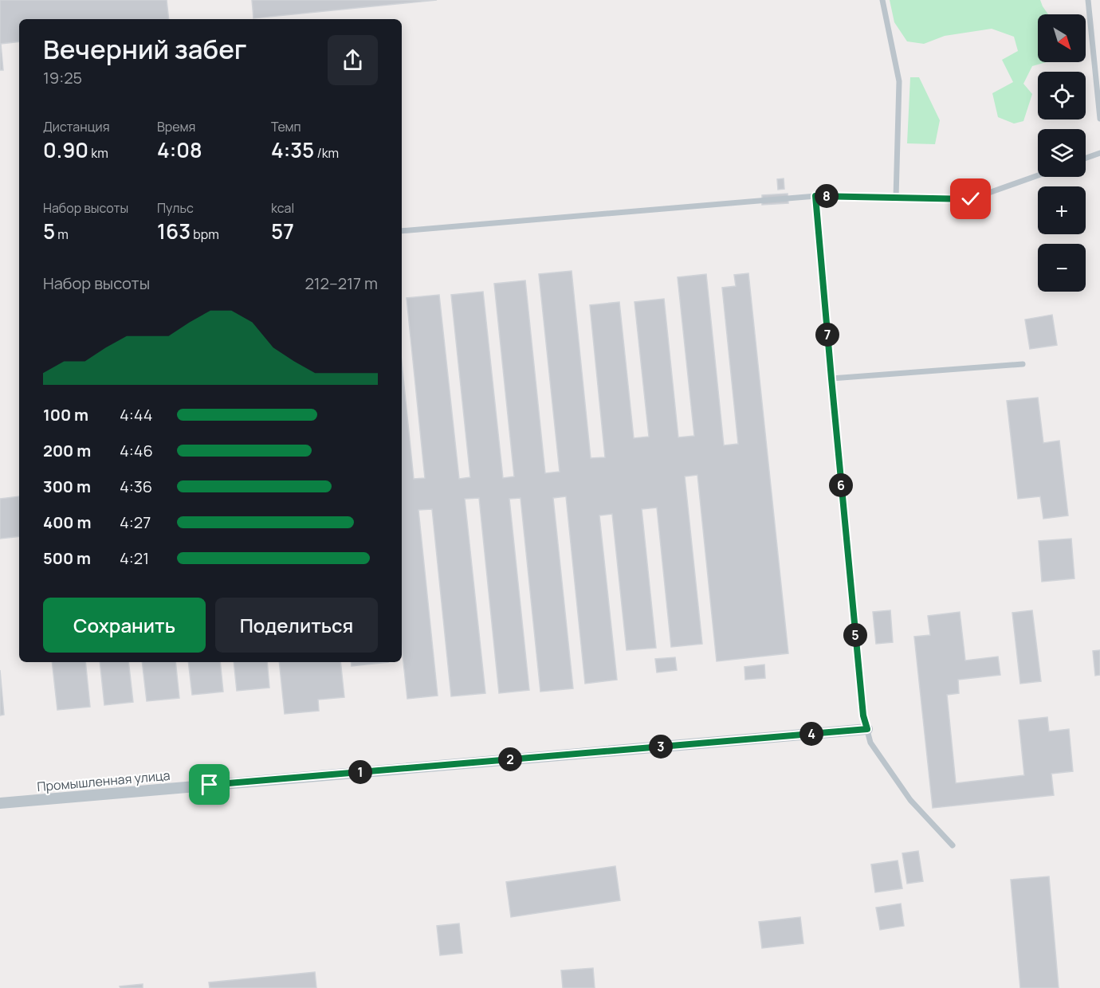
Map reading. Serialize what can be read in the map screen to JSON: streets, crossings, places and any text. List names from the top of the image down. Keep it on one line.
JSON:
{"streets":{"street":["Промышленная улица"]},"north":"bottom right","page":{"map_buttons":["+","−"],"heading":["Вечерний забег","19:25"],"stats":[["Дистанция","0.90 km"],["Время","4:08"],["Темп","4:35 /km"],["Набор высоты","5 m"],["Пульс","163 bpm"],["kcal","57"]],"pins":["8","7","6","5","4","3","2","1"],"chart":["Набор высоты","212–217 m"],"list":[{"name":"100 m","note":"4:44"},{"name":"200 m","note":"4:46"},{"name":"300 m","note":"4:36"},{"name":"400 m","note":"4:27"},{"name":"500 m","note":"4:21"}],"buttons":["Сохранить","Поделиться"]}}
